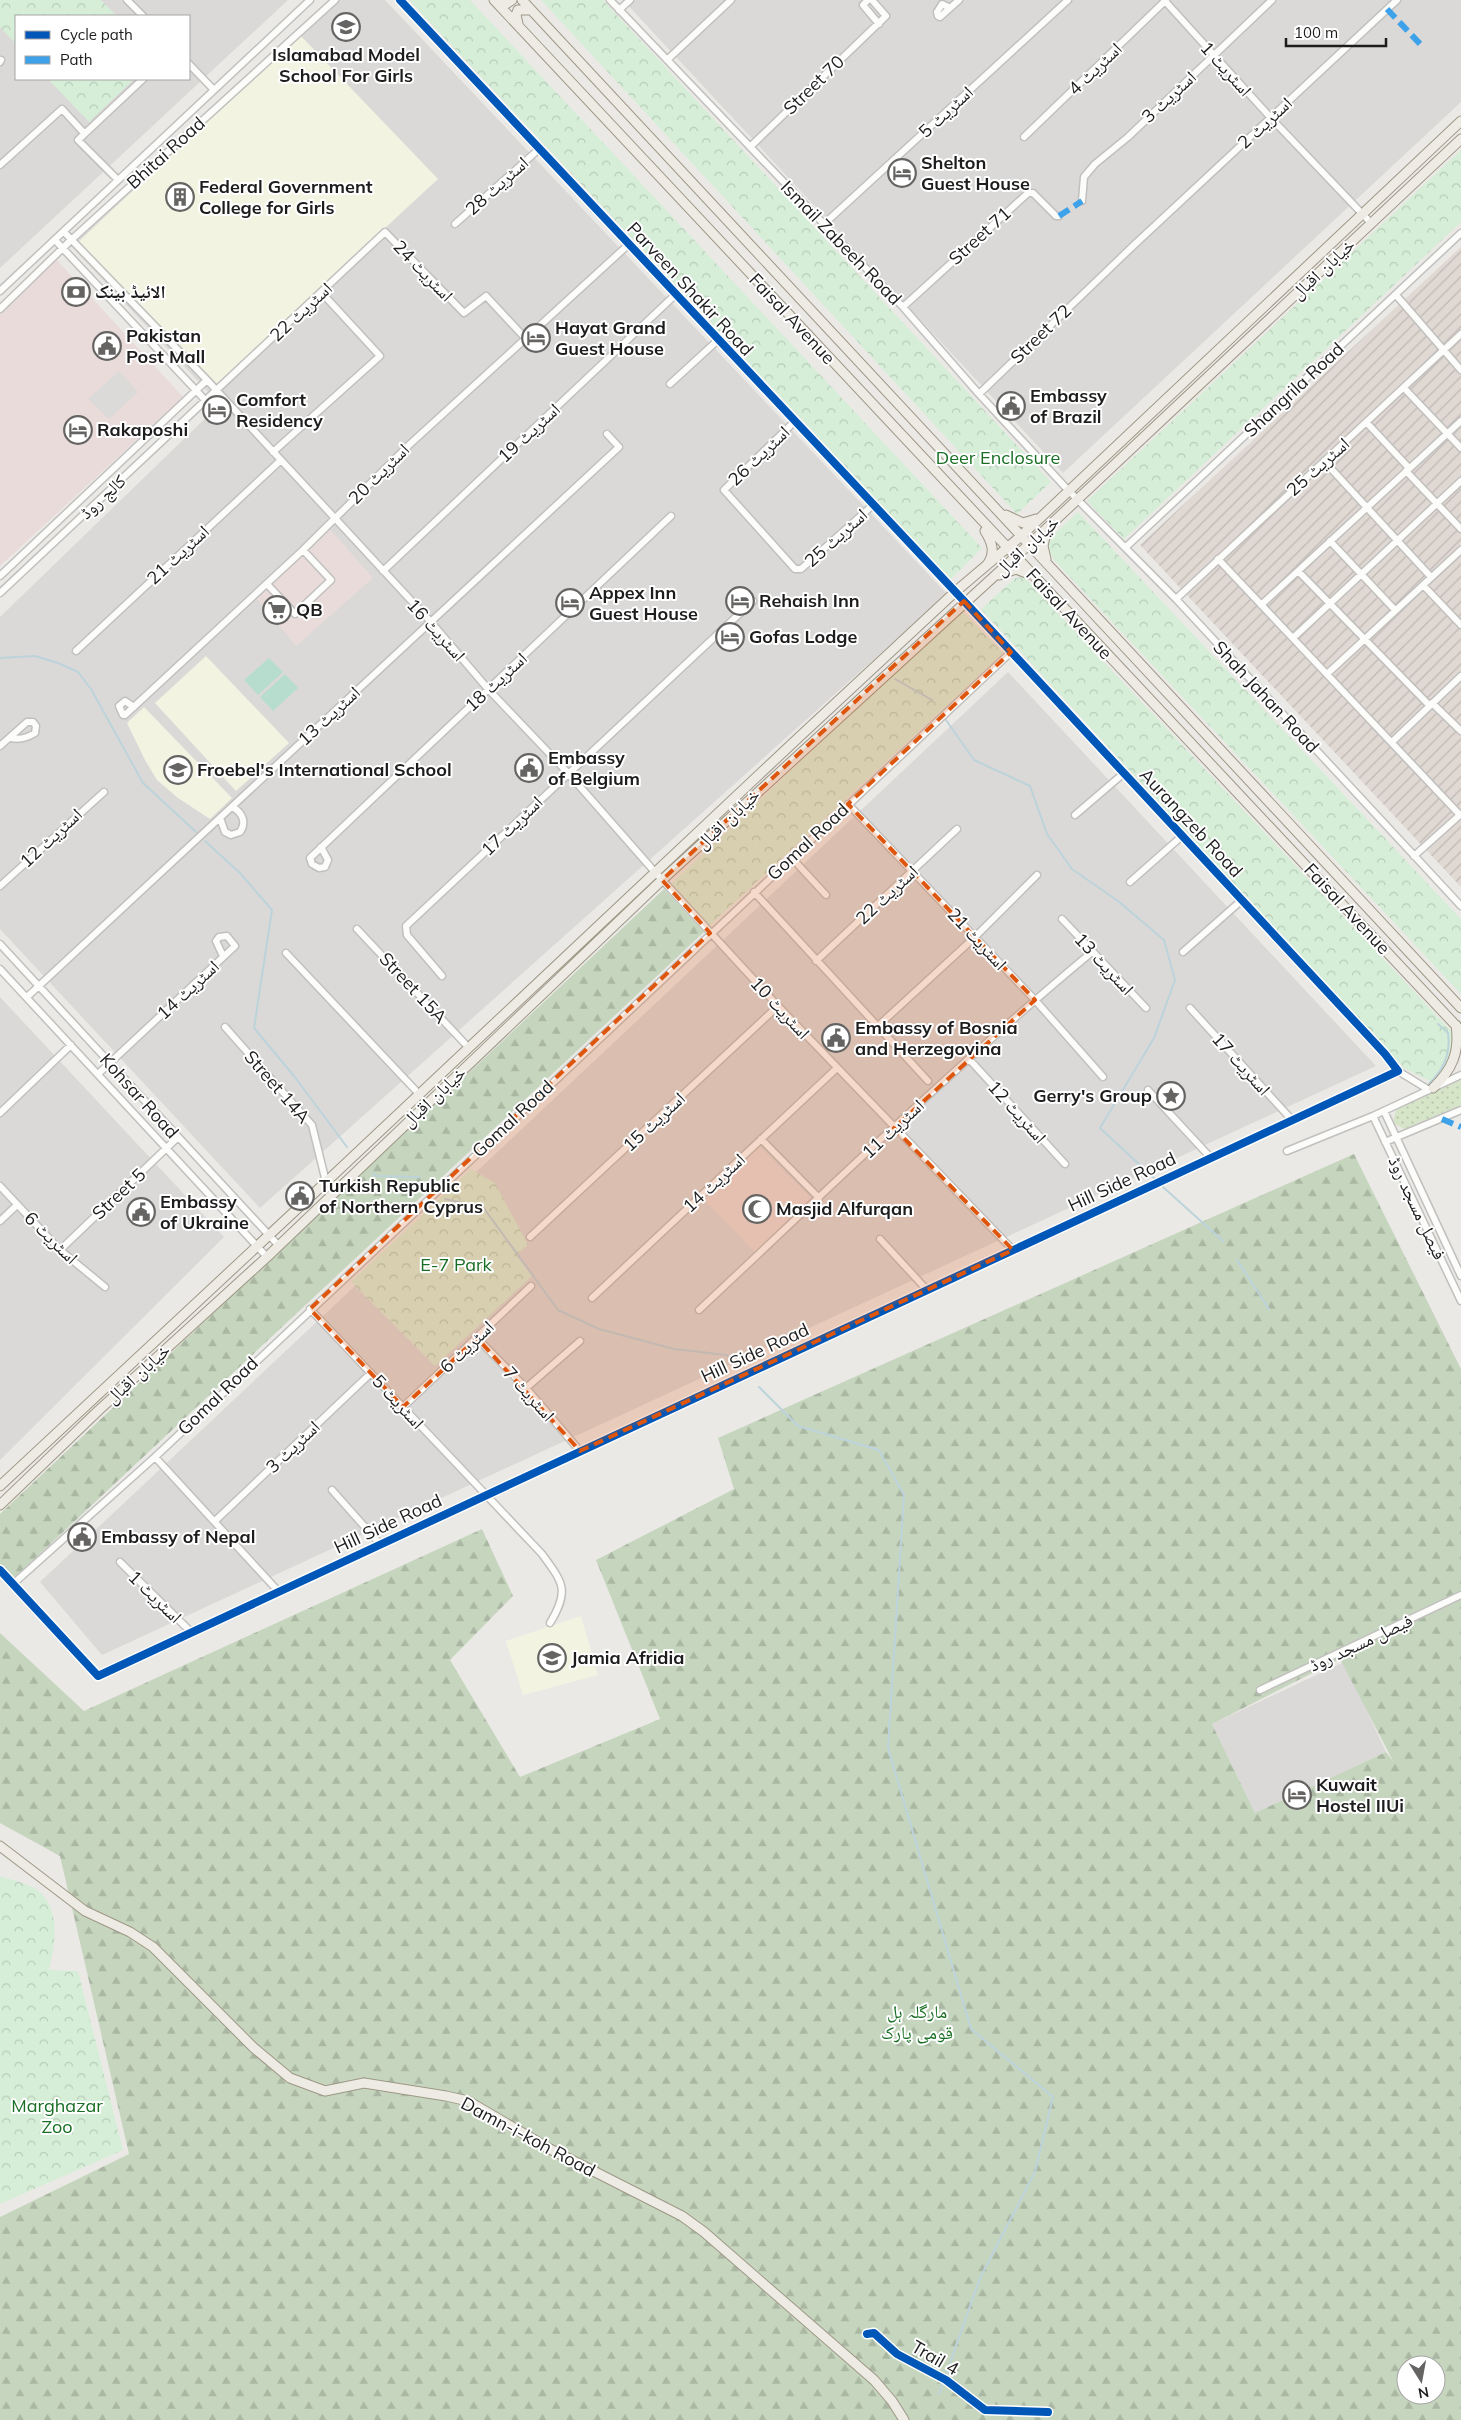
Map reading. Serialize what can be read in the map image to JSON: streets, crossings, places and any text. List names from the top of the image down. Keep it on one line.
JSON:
{"streets":{"main road":["خیابان اقبال","Faisal Avenue","Damn-i-koh Road"],"street":["اسٹریٹ 4","اسٹریٹ 1","Street 70","اسٹریٹ 3","اسٹریٹ 5","اسٹریٹ 2","Bhitai Road","اسٹریٹ 28","Street 71","Ismail Zabeeh Road","اسٹریٹ 24","Parveen Shakir Road","اسٹریٹ 22","Street 72","Shangrila Road","اسٹریٹ 19","اسٹریٹ 26","اسٹریٹ 25","اسٹریٹ 20","کالج روڈ","اسٹریٹ 21","اسٹریٹ 16","اسٹریٹ 18","Shah Jahan Road","اسٹریٹ 13","Aurangzeb Road","اسٹریٹ 17","اسٹریٹ 12","Gomal Road","Street 15A","اسٹریٹ 14","اسٹریٹ 10","Street 14A","Kohsar Road","اسٹریٹ 15","اسٹریٹ 11","Hill Side Road","Street 5","فیصل مسجد روڈ","اسٹریٹ 6","اسٹریٹ 7"],"cycle path":["Trail 4"]},"crossings":[["اسٹریٹ 4","اسٹریٹ 1"],["اسٹریٹ 1","اسٹریٹ 3"],["اسٹریٹ 1","اسٹریٹ 2"],["اسٹریٹ 1","خیابان اقبال"],["اسٹریٹ 1","Hill Side Road"],["Street 70","Ismail Zabeeh Road"],["اسٹریٹ 3","اسٹریٹ 5"],["اسٹریٹ 5","Ismail Zabeeh Road"],["اسٹریٹ 5","Gomal Road"],["اسٹریٹ 5","Hill Side Road"],["اسٹریٹ 5","اسٹریٹ 6"],["اسٹریٹ 2","Street 72"],["اسٹریٹ 28","Parveen Shakir Road"],["Street 71","Ismail Zabeeh Road"],["Ismail Zabeeh Road","خیابان اقبال"],["Ismail Zabeeh Road","Street 72"],["Ismail Zabeeh Road","Shah Jahan Road"],["خیابان اقبال","Parveen Shakir Road"],["خیابان اقبال","Faisal Avenue"],["خیابان اقبال","اسٹریٹ 16"],["خیابان اقبال","Shah Jahan Road"],["خیابان اقبال","Aurangzeb Road"],["خیابان اقبال","Street 15A"],["خیابان اقبال","اسٹریٹ 10"],["خیابان اقبال","Street 14A"],["خیابان اقبال","Kohsar Road"],["اسٹریٹ 24","اسٹریٹ 22"],["اسٹریٹ 24","اسٹریٹ 20"],["Parveen Shakir Road","اسٹریٹ 19"],["Parveen Shakir Road","اسٹریٹ 26"],["Parveen Shakir Road","اسٹریٹ 25"],["Parveen Shakir Road","اسٹریٹ 20"],["Parveen Shakir Road","Aurangzeb Road"],["اسٹریٹ 22","کالج روڈ"],["اسٹریٹ 22","اسٹریٹ 21"],["اسٹریٹ 22","اسٹریٹ 16"],["Shangrila Road","Shah Jahan Road"],["اسٹریٹ 19","اسٹریٹ 16"],["اسٹریٹ 26","اسٹریٹ 25"],["اسٹریٹ 25","Shah Jahan Road"],["اسٹریٹ 20","اسٹریٹ 16"],["کالج روڈ","اسٹریٹ 16"],["اسٹریٹ 21","اسٹریٹ 16"],["اسٹریٹ 21","Gomal Road"],["اسٹریٹ 21","اسٹریٹ 11"],["اسٹریٹ 16","اسٹریٹ 18"],["اسٹریٹ 16","اسٹریٹ 13"],["اسٹریٹ 16","اسٹریٹ 17"],["اسٹریٹ 16","اسٹریٹ 10"],["اسٹریٹ 13","Kohsar Road"],["اسٹریٹ 13","اسٹریٹ 11"],["Aurangzeb Road","Gomal Road"],["Aurangzeb Road","Hill Side Road"],["اسٹریٹ 17","Hill Side Road"],["اسٹریٹ 12","اسٹریٹ 11"],["Gomal Road","اسٹریٹ 10"],["Gomal Road","Hill Side Road"],["اسٹریٹ 14","اسٹریٹ 10"],["اسٹریٹ 14","Kohsar Road"],["اسٹریٹ 10","اسٹریٹ 15"],["اسٹریٹ 10","اسٹریٹ 11"],["اسٹریٹ 10","Hill Side Road"],["Kohsar Road","Street 5"],["Hill Side Road","اسٹریٹ 7"],["Street 5","اسٹریٹ 6"],["اسٹریٹ 6","اسٹریٹ 7"]],"parks":["Deer Enclosure","E-7 Park","مارگلہ ہل قومی پارک","Marghazar Zoo"],"places":{"school or university":["Islamabad Model School For Girls","Froebel's International School","Jamia Afridia"],"hotel":["Shelton Guest House","Hayat Grand Guest House","Comfort Residency","Rakaposhi","Rehaish Inn","Appex Inn Guest House","Gofas Lodge","Kuwait Hostel IIUi"],"building":["Federal Government College for Girls"],"bank":["الائیڈ بینک"],"public building":["Pakistan Post Mall","Embassy of Brazil","Embassy of Belgium","Embassy of Bosnia and Herzegovina","Turkish Republic of Northern Cyprus","Embassy of Ukraine","Embassy of Nepal"],"supermarket":["QB"],"place":["Gerry's Group"],"mosque":["Masjid Alfurqan"]},"legend":["Cycle path","Path"],"scale_bar":"100 m","north":"bottom"}
